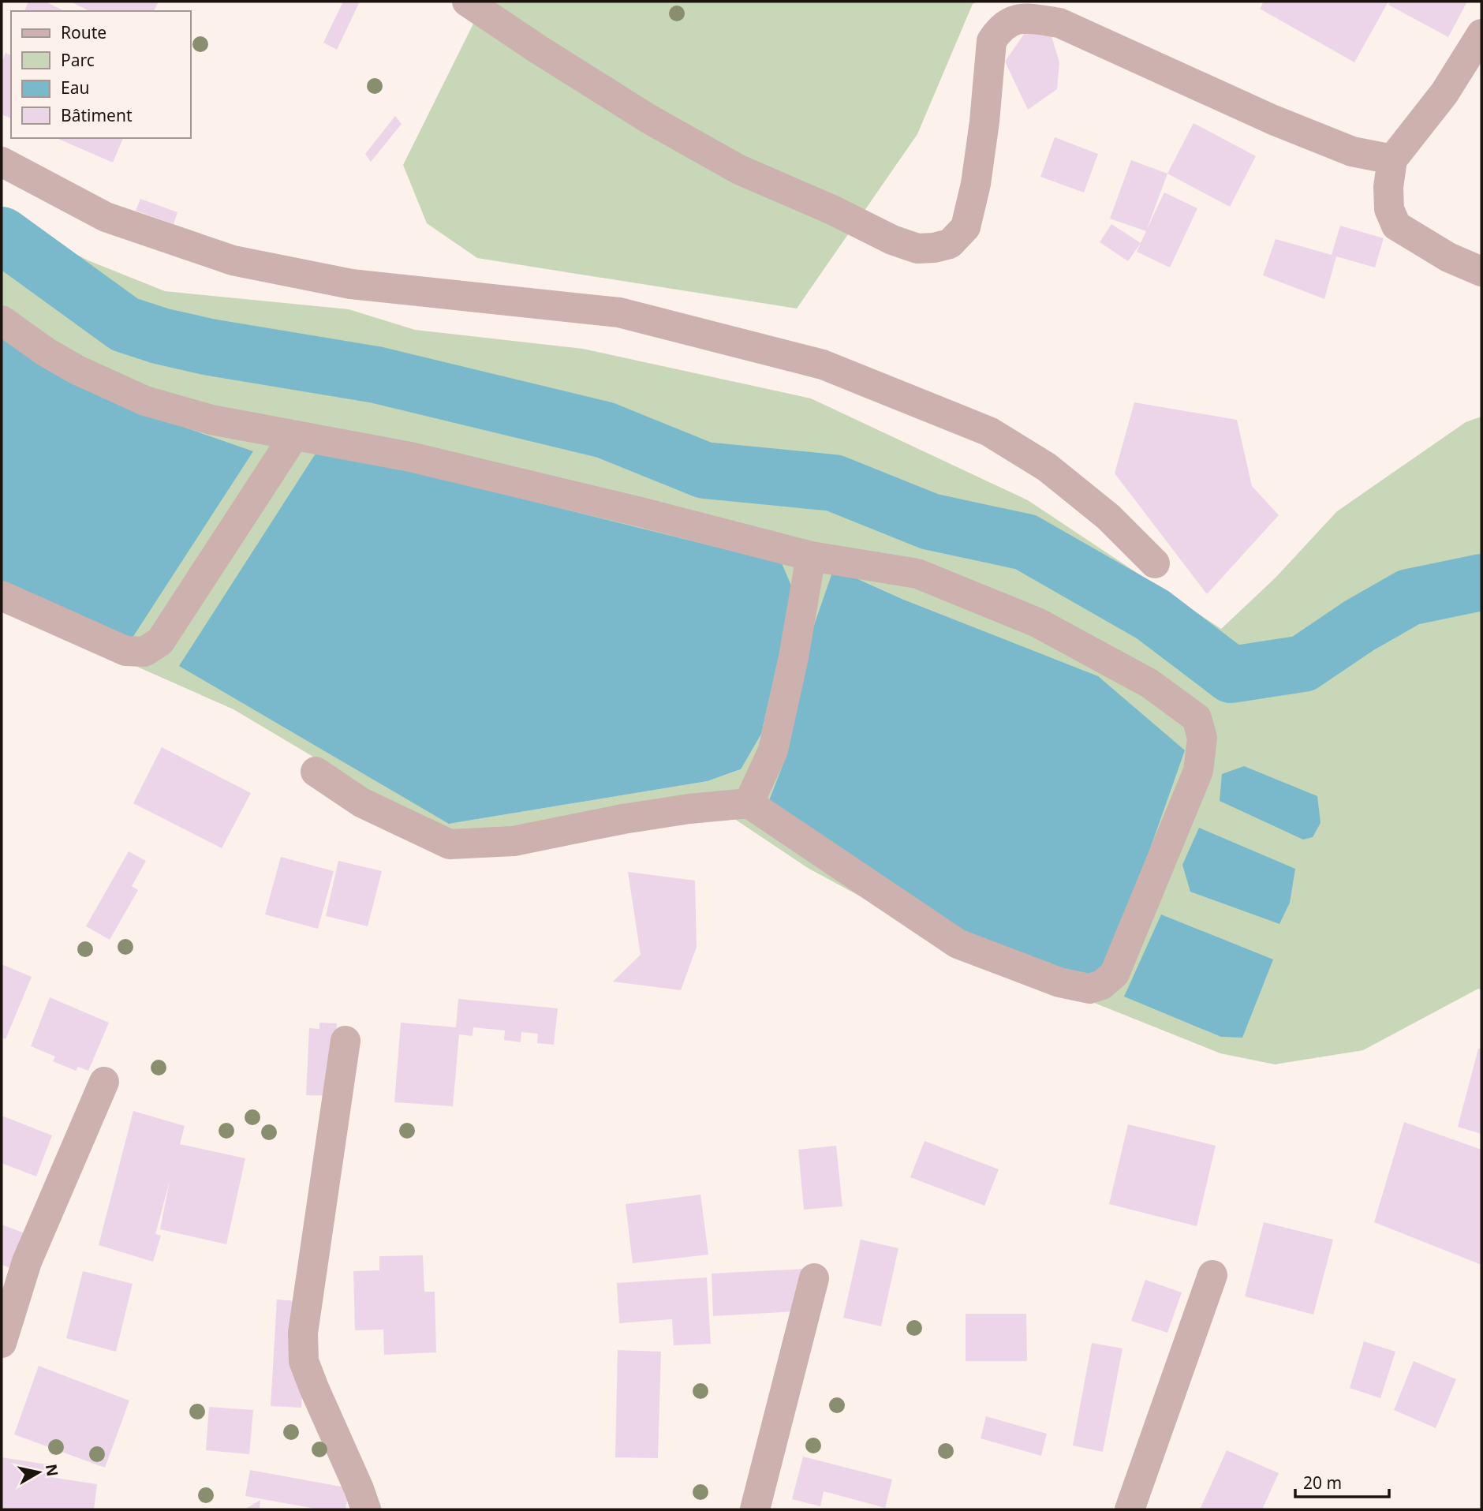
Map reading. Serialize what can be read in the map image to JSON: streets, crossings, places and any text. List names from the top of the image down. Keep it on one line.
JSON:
{"legend":["Route","Parc","Eau","Bâtiment"],"scale_bar":"20 m","north":"right"}
